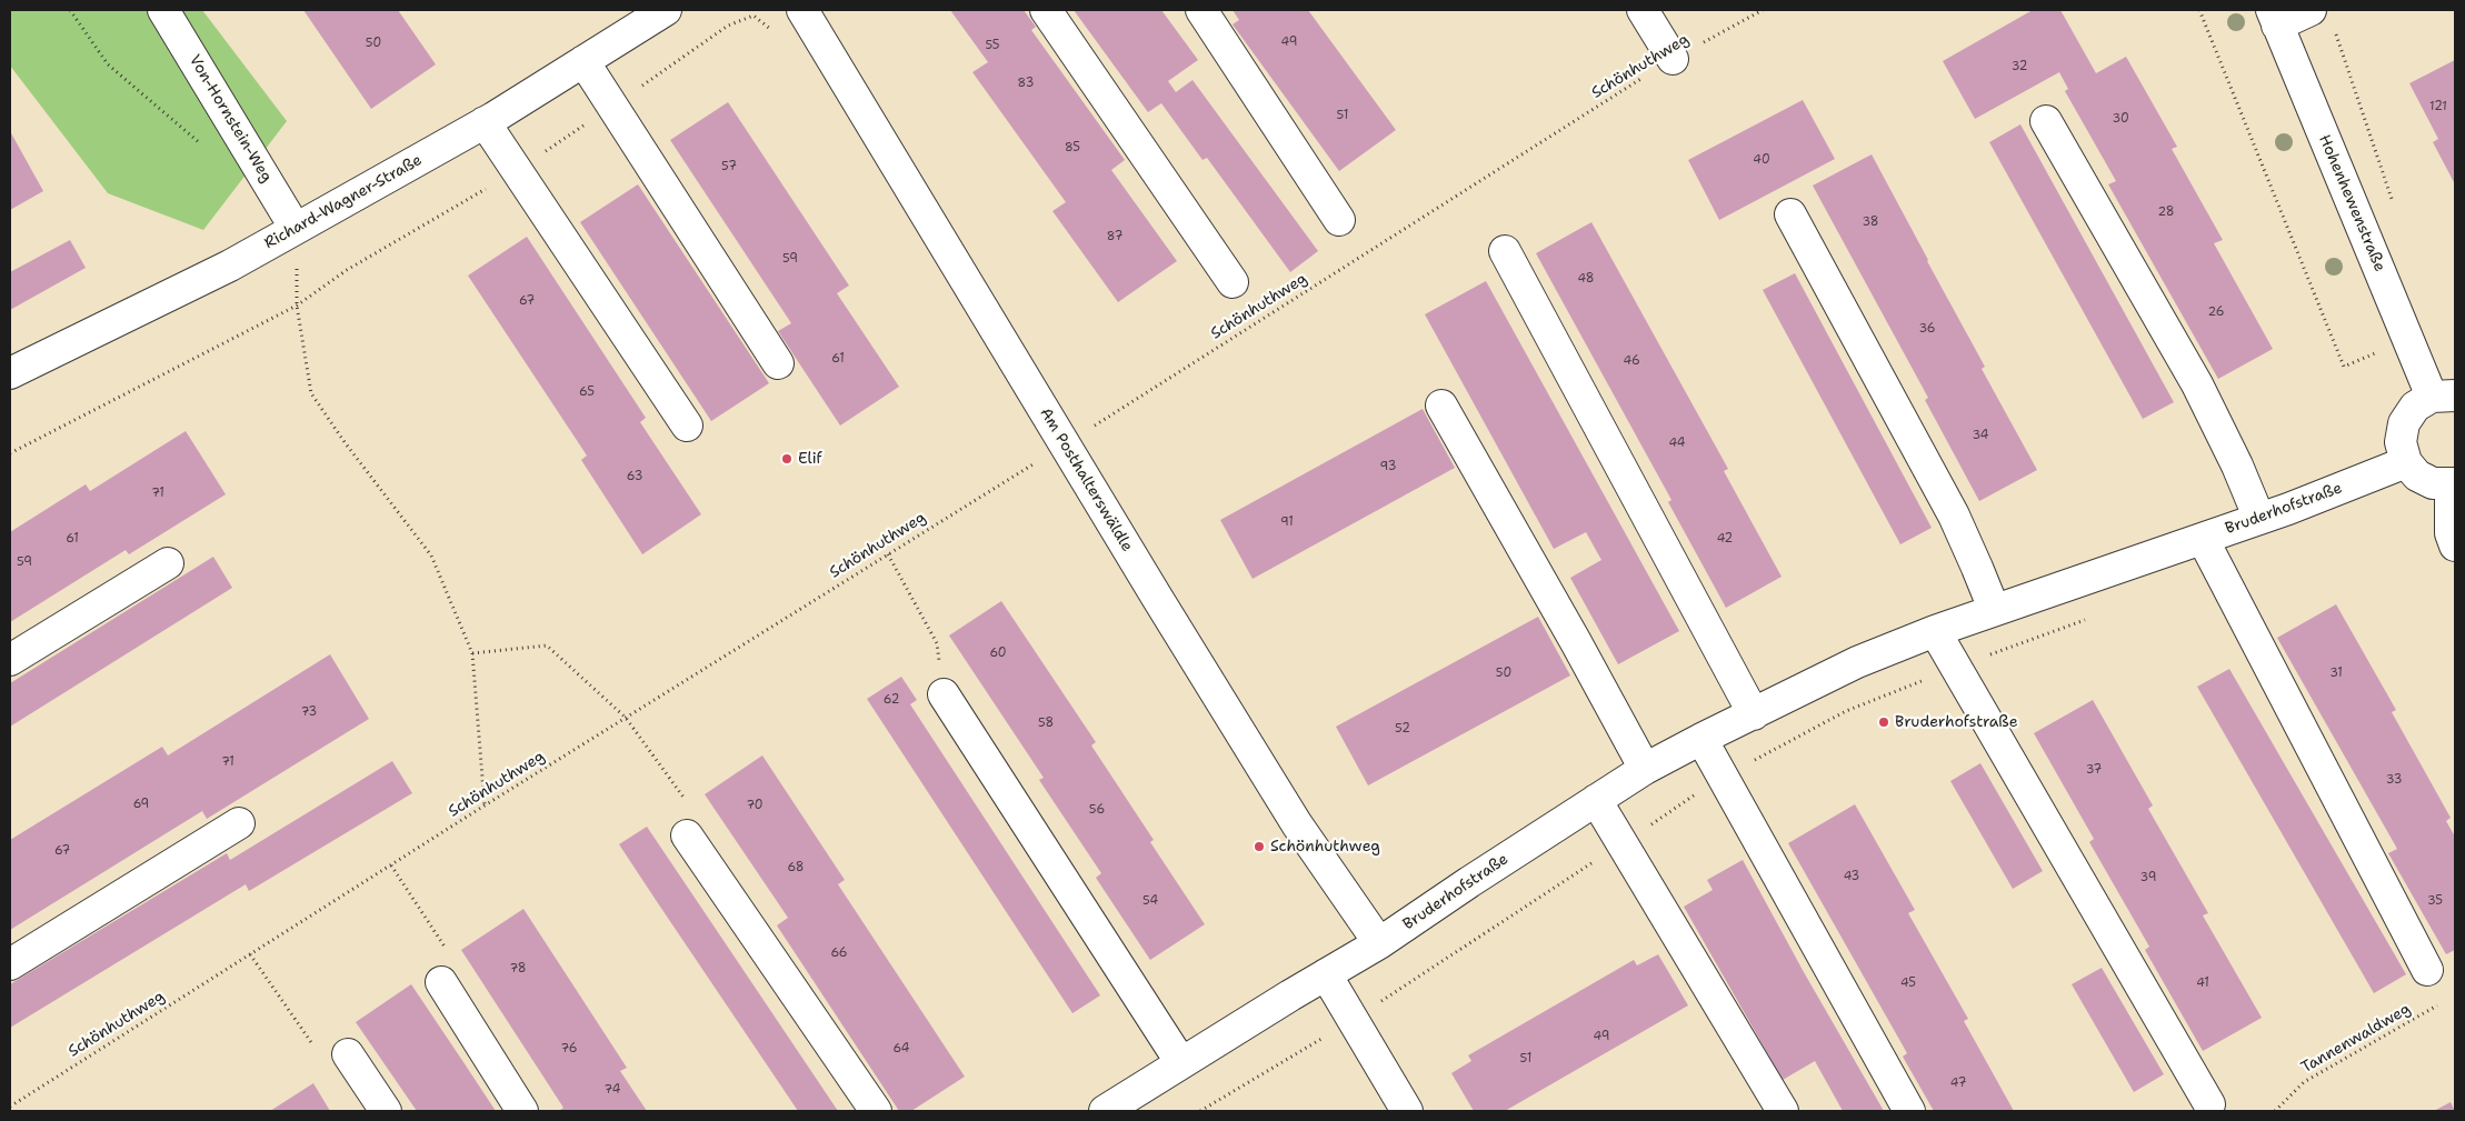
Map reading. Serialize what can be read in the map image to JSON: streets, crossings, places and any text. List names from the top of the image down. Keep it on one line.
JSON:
{"streets":{"street":["Von-Hornstein-Weg","Richard-Wagner-Straße","Hohenhewenstraße","Am Posthalterswäldle","Bruderhofstraße"],"path":["Schönhuthweg","Tannenwaldweg"]},"crossings":[["Schönhuthweg","Am Posthalterswäldle"],["Von-Hornstein-Weg","Richard-Wagner-Straße"],["Am Posthalterswäldle","Bruderhofstraße"]],"places":["Elif","Bruderhofstraße","Schönhuthweg"],"house_numbers":["49","50","55","32","83","121","51","30","85","40","57","28","38","87","59","48","67","26","36","61","46","65","34","44","93","63","71","91","61","42","59","60","50","31","62","73","58","52","71","37","33","69","70","56","67","68","43","39","54","35","66","78","45","41","49","76","64","51","47","74"]}
